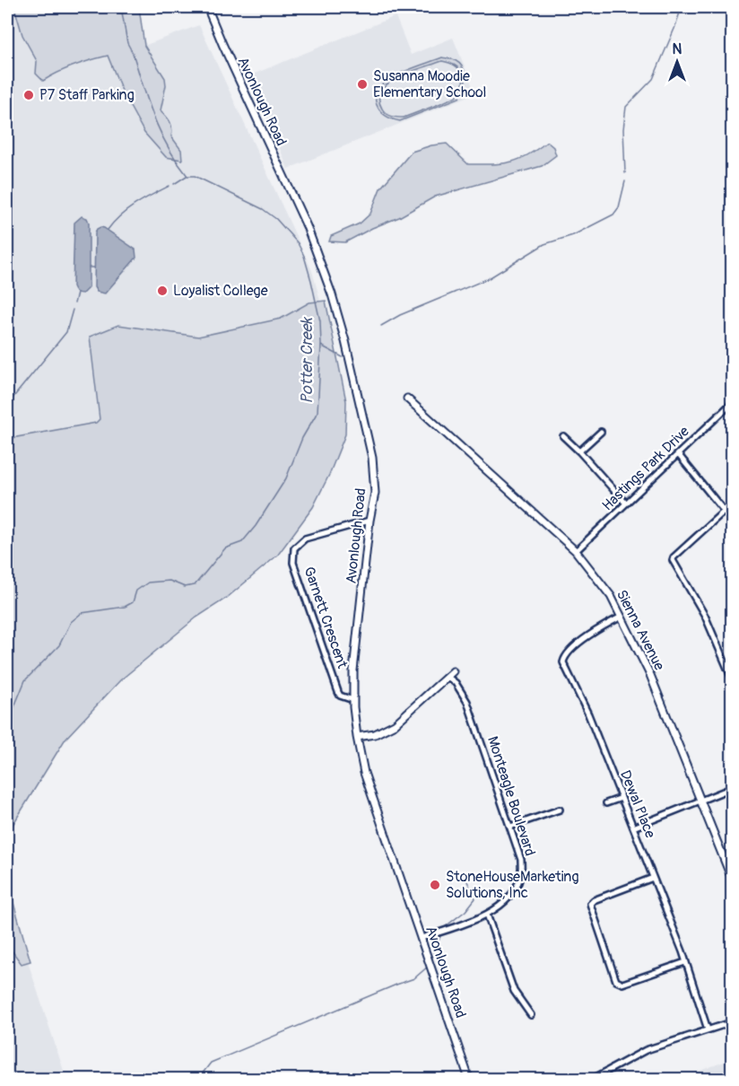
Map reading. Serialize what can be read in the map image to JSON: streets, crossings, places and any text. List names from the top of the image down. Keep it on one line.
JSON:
{"streets":{"street":["Avonlough Road","Hastings Park Drive","Garnett Crescent","Sienna Avenue","Monteagle Boulevard","Dewal Place"]},"crossings":[["Avonlough Road","Garnett Crescent"],["Avonlough Road","Monteagle Boulevard"],["Hastings Park Drive","Sienna Avenue"],["Sienna Avenue","Dewal Place"]],"water":["Potter Creek"],"places":["Susanna Moodie Elementary School","P7 Staff Parking","Loyalist College","StoneHouseMarketing Solutions, Inc"],"north":"top"}
